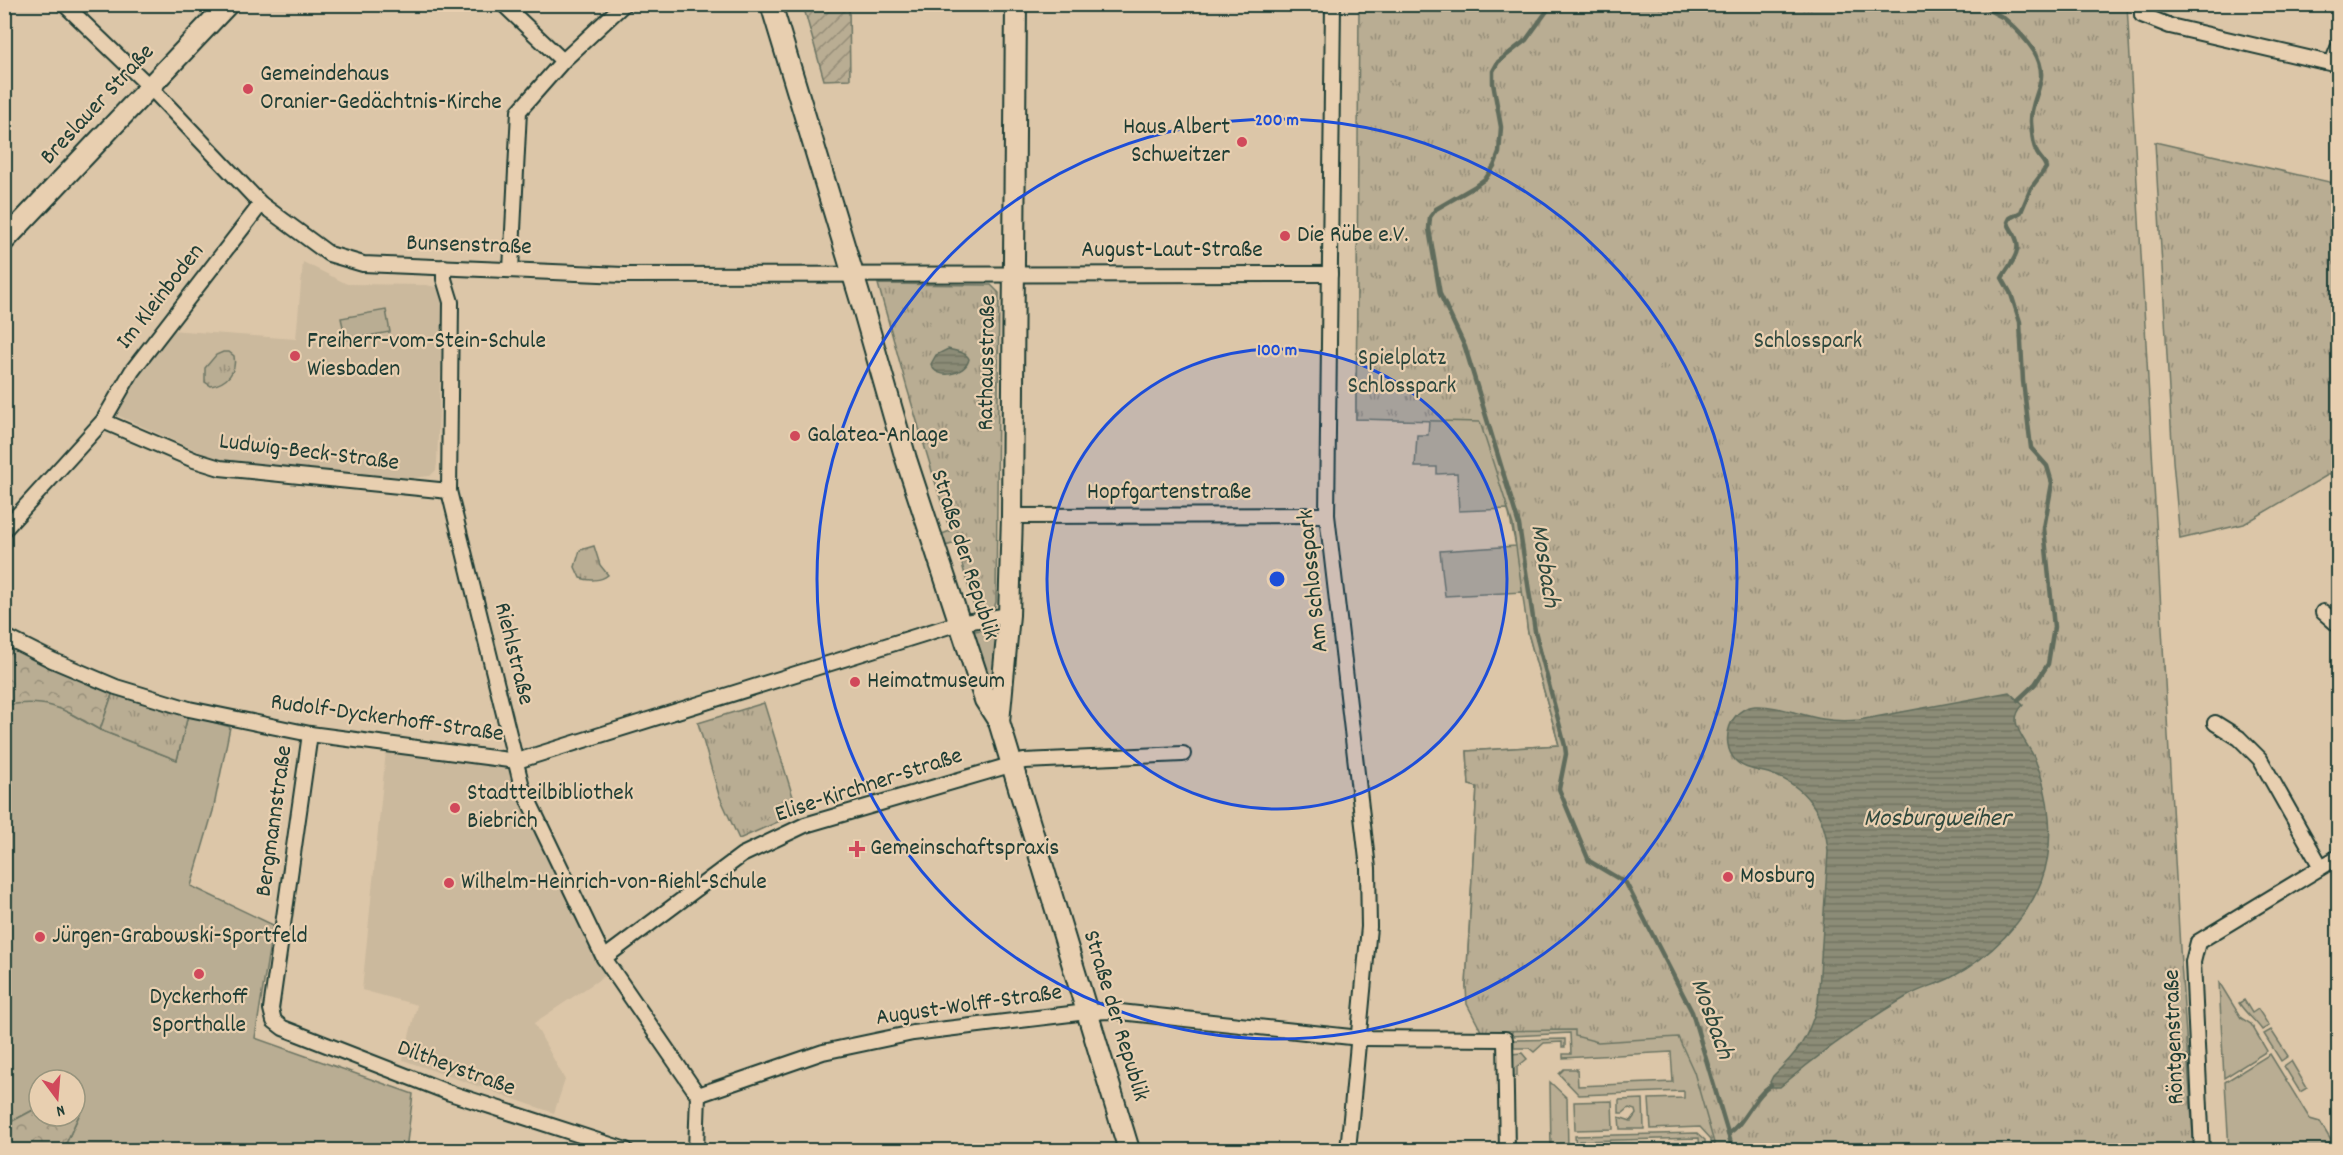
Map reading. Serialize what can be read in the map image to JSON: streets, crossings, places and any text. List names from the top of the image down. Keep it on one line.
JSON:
{"streets":{"street":["Breslauer Straße","Bunsenstraße","August-Laut-Straße","Im Kleinboden","Rathausstraße","Ludwig-Beck-Straße","Hopfgartenstraße","Straße der Republik","Am Schlosspark","Riehlstraße","Rudolf-Dyckerhoff-Straße","Elise-Kirchner-Straße","Bergmannstraße","August-Wolff-Straße","Röntgenstraße","Diltheystraße"]},"crossings":[["Breslauer Straße","Bunsenstraße"],["Bunsenstraße","August-Laut-Straße"],["Bunsenstraße","Im Kleinboden"],["Bunsenstraße","Rathausstraße"],["Bunsenstraße","Straße der Republik"],["Bunsenstraße","Riehlstraße"],["August-Laut-Straße","Rathausstraße"],["August-Laut-Straße","Am Schlosspark"],["Im Kleinboden","Ludwig-Beck-Straße"],["Rathausstraße","Hopfgartenstraße"],["Rathausstraße","Straße der Republik"],["Rathausstraße","Rudolf-Dyckerhoff-Straße"],["Ludwig-Beck-Straße","Riehlstraße"],["Hopfgartenstraße","Am Schlosspark"],["Straße der Republik","Rudolf-Dyckerhoff-Straße"],["Straße der Republik","Elise-Kirchner-Straße"],["Straße der Republik","August-Wolff-Straße"],["Am Schlosspark","August-Wolff-Straße"],["Riehlstraße","Rudolf-Dyckerhoff-Straße"],["Riehlstraße","Elise-Kirchner-Straße"],["Riehlstraße","August-Wolff-Straße"],["Rudolf-Dyckerhoff-Straße","Bergmannstraße"],["Bergmannstraße","Diltheystraße"]],"water":["Mosbach","Mosburgweiher"],"parks":["Schlosspark","Spielplatz Schlosspark"],"places":{"other":["Gemeindehaus Oranier-Gedächtnis-Kirche","Haus Albert Schweitzer","Die Rübe e.V.","Freiherr-vom-Stein-Schule Wiesbaden","Galatea-Anlage","Heimatmuseum","Stadtteilbibliothek Biebrich","Mosburg","Wilhelm-Heinrich-von-Riehl-Schule","Jürgen-Grabowski-Sportfeld","Dyckerhoff Sporthalle"],"health":["Gemeinschaftspraxis"]},"north":"bottom","rings":["200 m","100 m"]}
